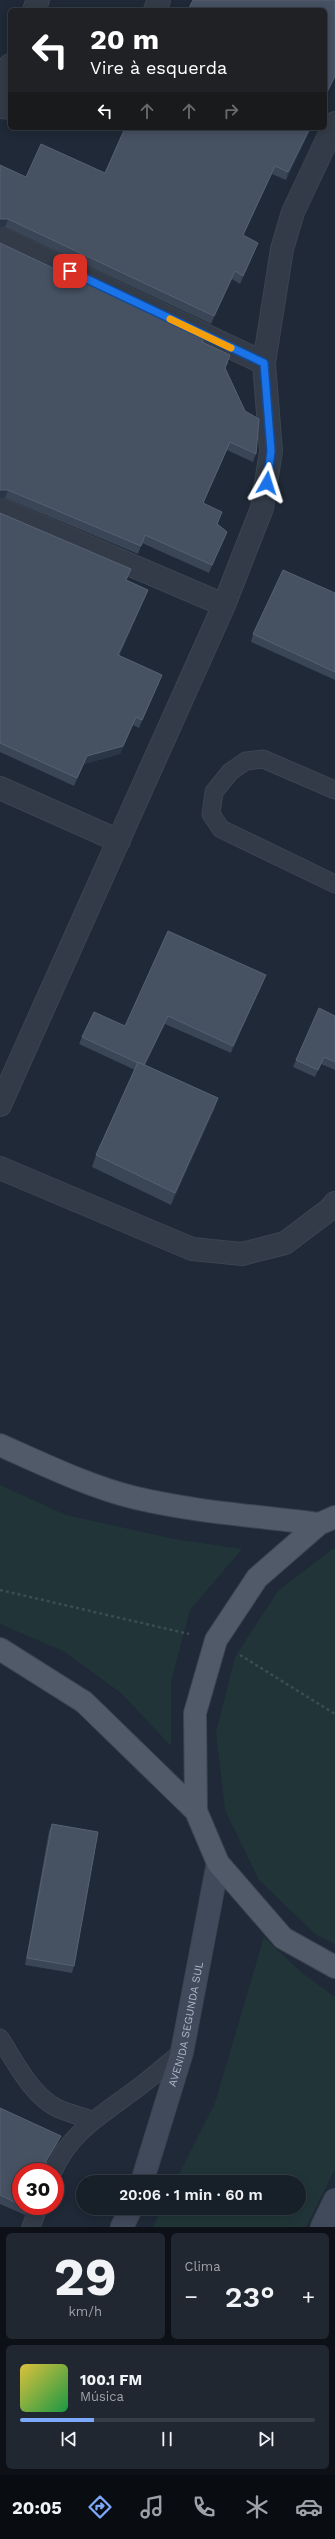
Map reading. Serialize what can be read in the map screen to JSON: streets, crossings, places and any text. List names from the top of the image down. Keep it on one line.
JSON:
{"streets":{"main road":["AVENIDA SEGUNDA SUL"]},"page":{"turn":["20 m","Vire à esquerda"],"limit":"30","trip":"20:06 · 1 min · 60 m","tile":[["29","km/h"],"Clima"],"heat":["−","23°","+"],"song":["100.1 FM","Música"],"tabs":"20:05"}}
